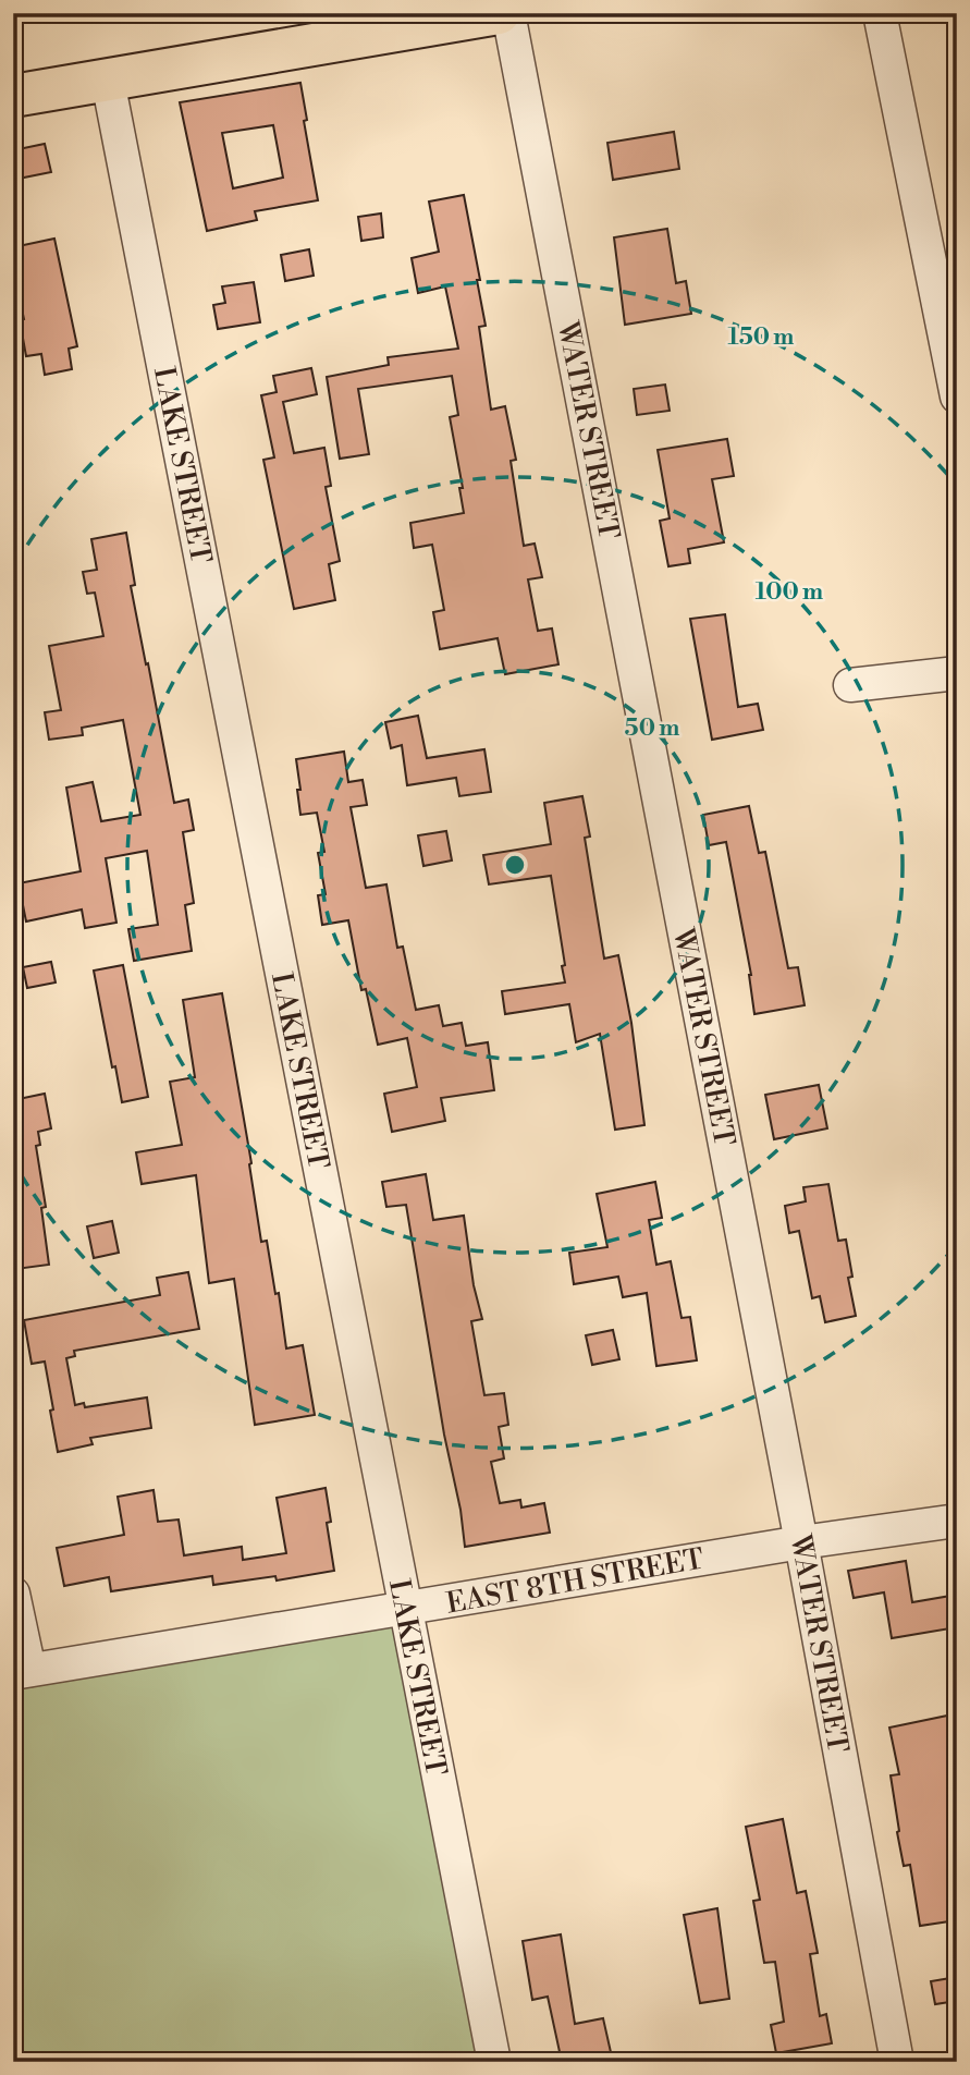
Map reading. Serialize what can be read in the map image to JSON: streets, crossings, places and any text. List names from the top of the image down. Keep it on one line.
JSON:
{"streets":{"street":["WATER STREET","LAKE STREET","EAST 8TH STREET"]},"crossings":[["WATER STREET","EAST 8TH STREET"],["LAKE STREET","EAST 8TH STREET"]],"rings":["150 m","100 m","50 m"]}
